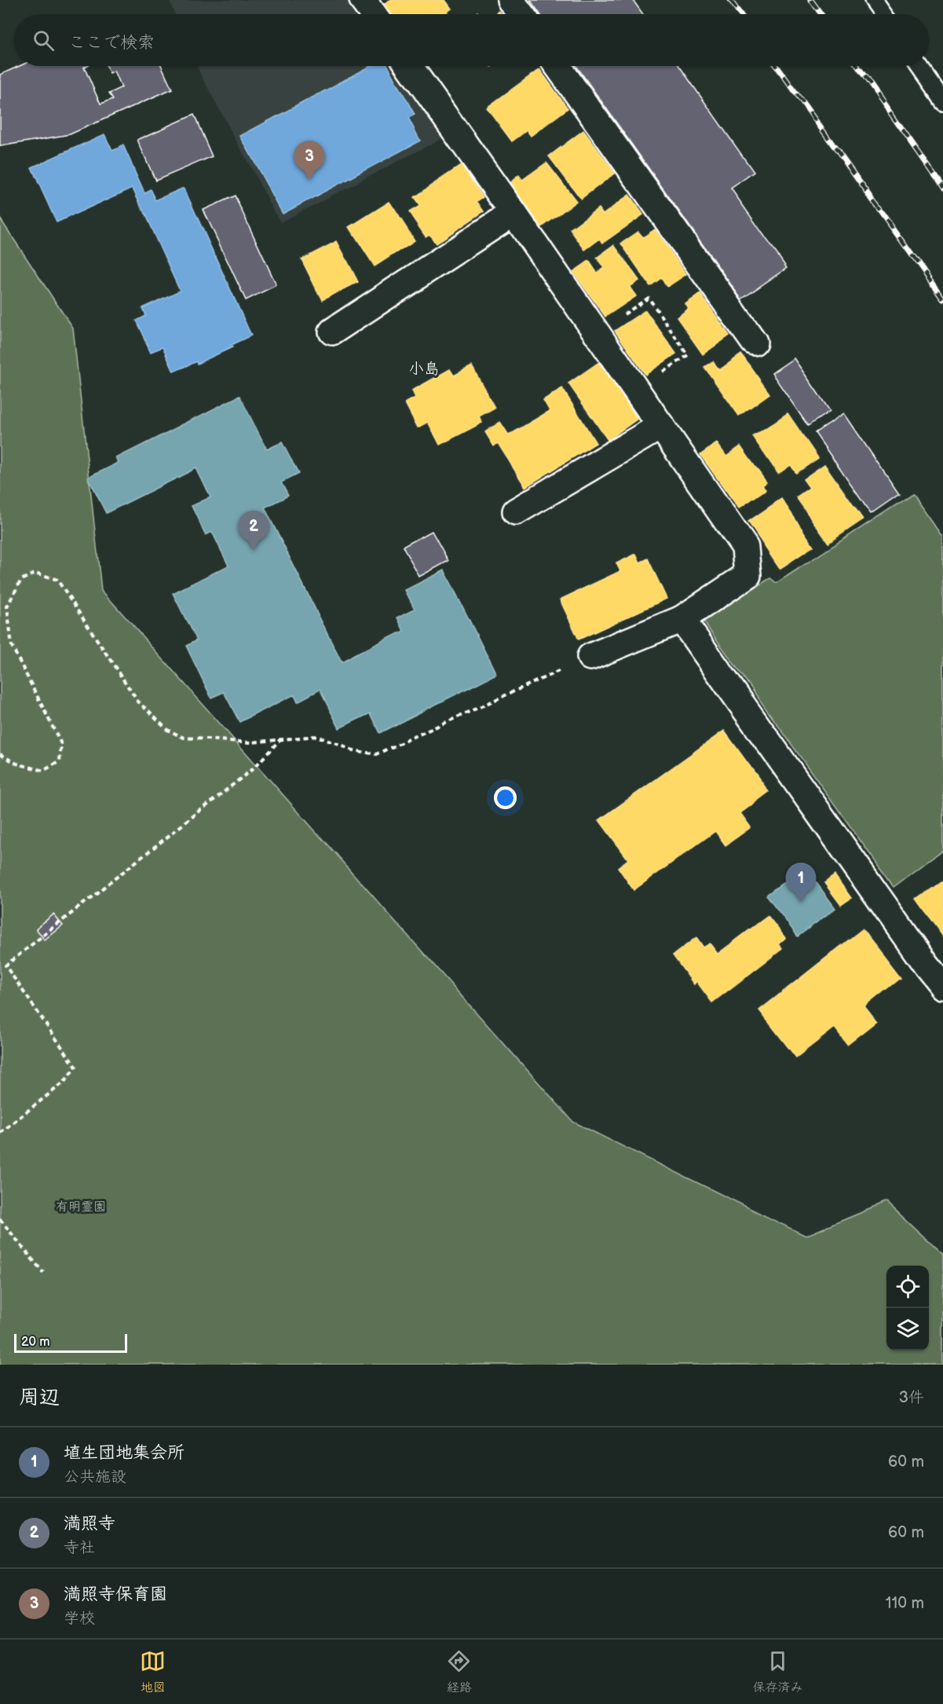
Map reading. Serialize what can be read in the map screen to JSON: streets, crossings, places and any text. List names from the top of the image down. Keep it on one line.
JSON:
{"districts":["小島"],"parks":["有明霊園"],"scale_bar":"20 m","page":{"search":"ここで検索","pins":["3","2","1"],"scale":"20 m","heading":["周辺","3件"],"list":[{"mark":"1","name":"埴生団地集会所","note":"公共施設","value":"60 m"},{"mark":"2","name":"満照寺","note":"寺社","value":"60 m"},{"mark":"3","name":"満照寺保育園","note":"学校","value":"110 m"}],"nav":["地図","経路","保存済み"]}}
